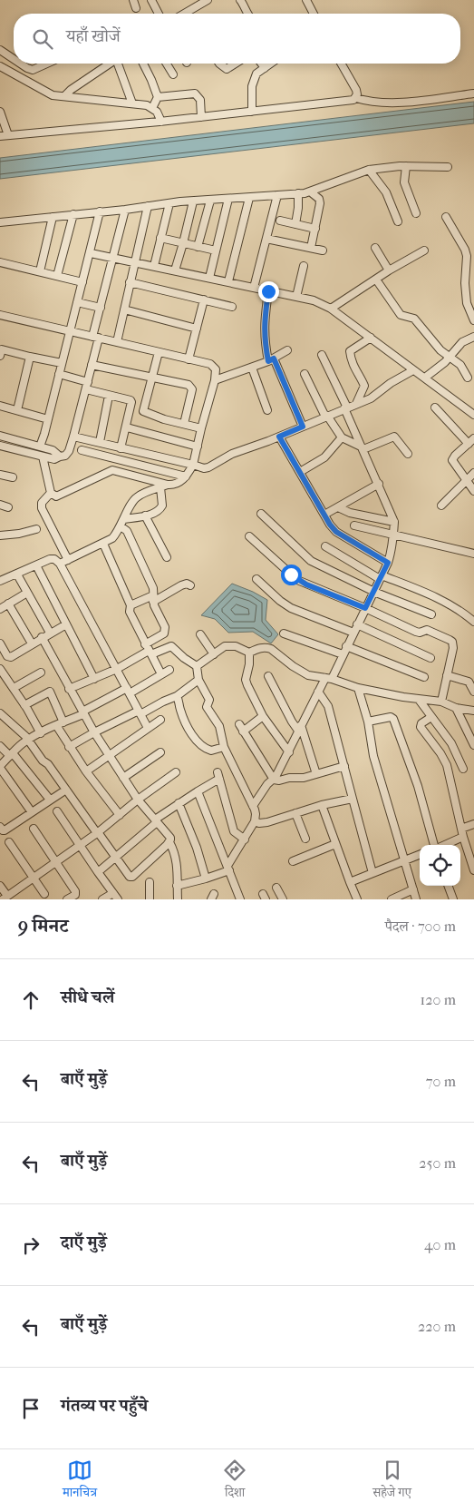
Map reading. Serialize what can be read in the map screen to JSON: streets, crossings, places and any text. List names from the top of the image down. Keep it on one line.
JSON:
{"page":{"search":"यहाँ खोजें","heading":["9 मिनट","पैदल · 700 m"],"list":[["सीधे चलें","120 m"],["बाएँ मुड़ें","70 m"],["बाएँ मुड़ें","250 m"],["दाएँ मुड़ें","40 m"],["बाएँ मुड़ें","220 m"],"गंतव्य पर पहुँचे"],"nav":["मानचित्र","दिशा","सहेजे गए"]}}
